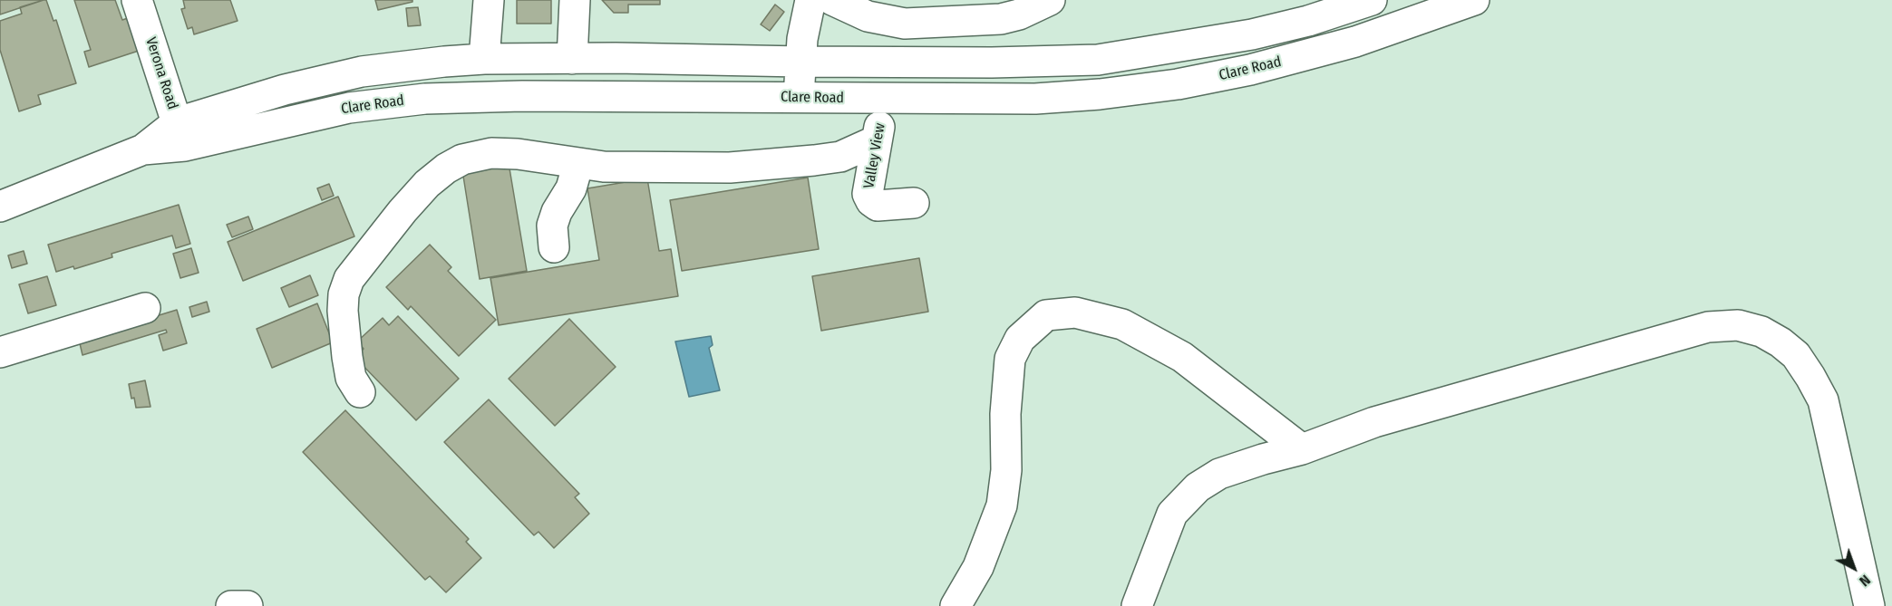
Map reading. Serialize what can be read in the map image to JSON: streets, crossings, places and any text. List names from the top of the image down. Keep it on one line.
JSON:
{"streets":{"street":["Clare Road","Verona Road","Valley View"]},"crossings":[["Clare Road","Verona Road"],["Clare Road","Valley View"]],"north":"bottom right"}
